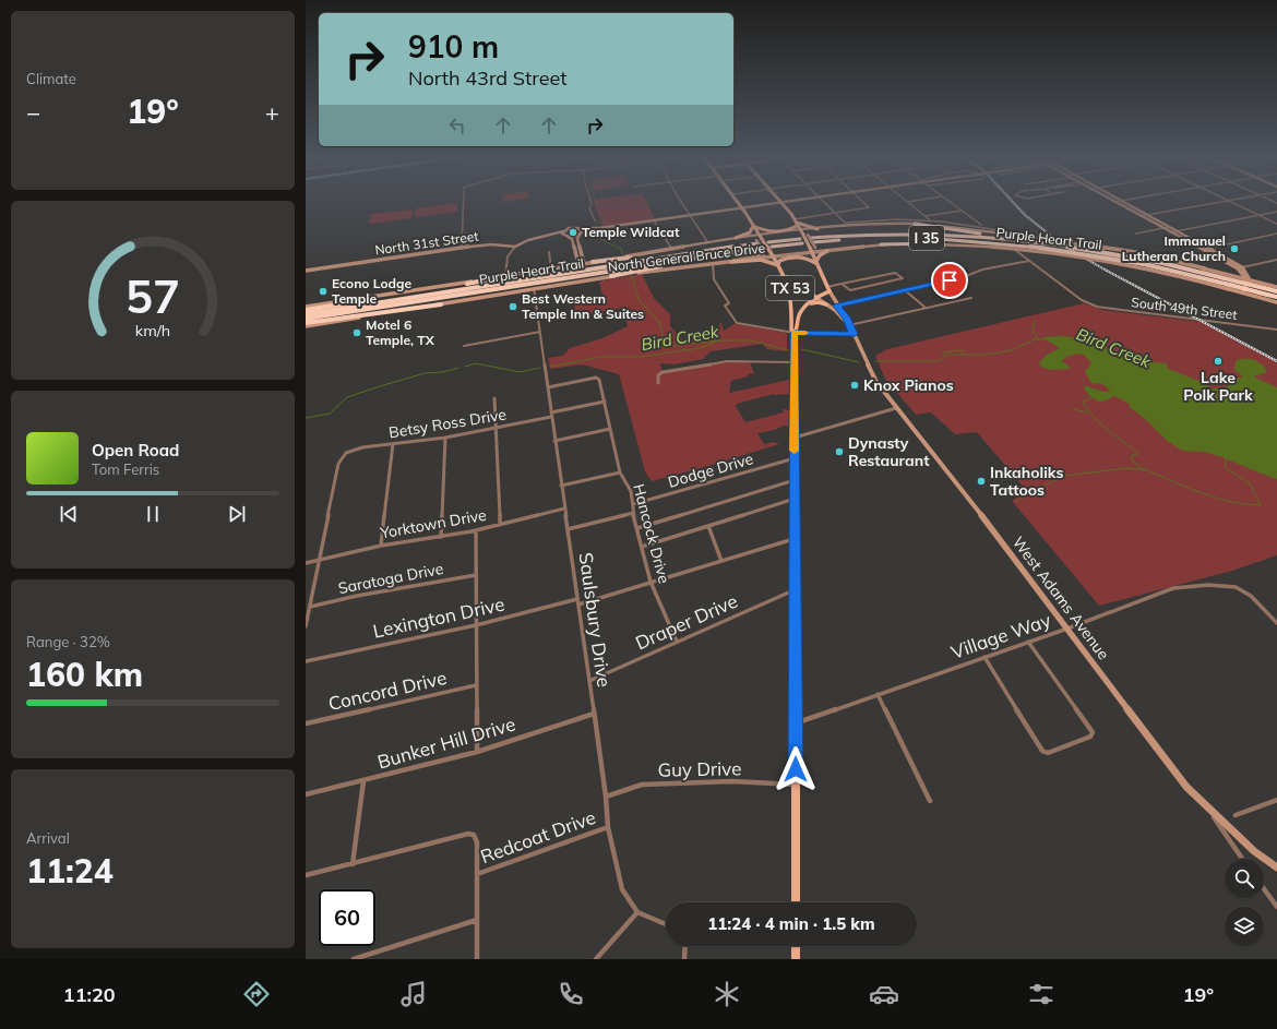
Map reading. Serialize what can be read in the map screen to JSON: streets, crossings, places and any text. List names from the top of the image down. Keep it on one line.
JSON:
{"streets":{"highway":["I 35","Purple Heart Trail"],"main road":["North 31st Street","North General Bruce Drive","TX 53","West Adams Avenue"],"street":["South 49th Street","Betsy Ross Drive","Dodge Drive","Yorktown Drive","Hancock Drive","Saratoga Drive","Lexington Drive","Saulsbury Drive","Draper Drive","Village Way","Concord Drive","Bunker Hill Drive","Guy Drive","Redcoat Drive"]},"crossings":[["Purple Heart Trail","TX 53"],["Purple Heart Trail","West Adams Avenue"],["North General Bruce Drive","TX 53"],["North General Bruce Drive","West Adams Avenue"],["North General Bruce Drive","Saulsbury Drive"],["TX 53","Dodge Drive"],["TX 53","West Adams Avenue"],["TX 53","Draper Drive"],["TX 53","Village Way"],["TX 53","Guy Drive"],["Betsy Ross Drive","Yorktown Drive"],["Betsy Ross Drive","Hancock Drive"],["Betsy Ross Drive","Saulsbury Drive"],["Dodge Drive","Hancock Drive"],["Yorktown Drive","Saulsbury Drive"],["Hancock Drive","Saulsbury Drive"],["Hancock Drive","Draper Drive"],["West Adams Avenue","Village Way"],["Lexington Drive","Saulsbury Drive"],["Saulsbury Drive","Draper Drive"],["Saulsbury Drive","Bunker Hill Drive"],["Saulsbury Drive","Guy Drive"],["Saulsbury Drive","Redcoat Drive"]],"water":["Bird Creek"],"places":["Temple Wildcat","Immanuel Lutheran Church","Econo Lodge Temple","Best Western Temple Inn & Suites","Motel 6 Temple, TX","Lake Polk Park","Knox Pianos","Dynasty Restaurant","Inkaholiks Tattoos"],"page":{"tile":["Climate",["Range · 32%","160 km"],["Arrival","11:24"]],"turn":["910 m","North 43rd Street"],"heat":["−","19°","+"],"song":["Open Road","Tom Ferris"],"limit":"60","trip":"11:24 · 4 min · 1.5 km","tabs":["11:20","19°"],"gauge":["57","km/h"]}}
